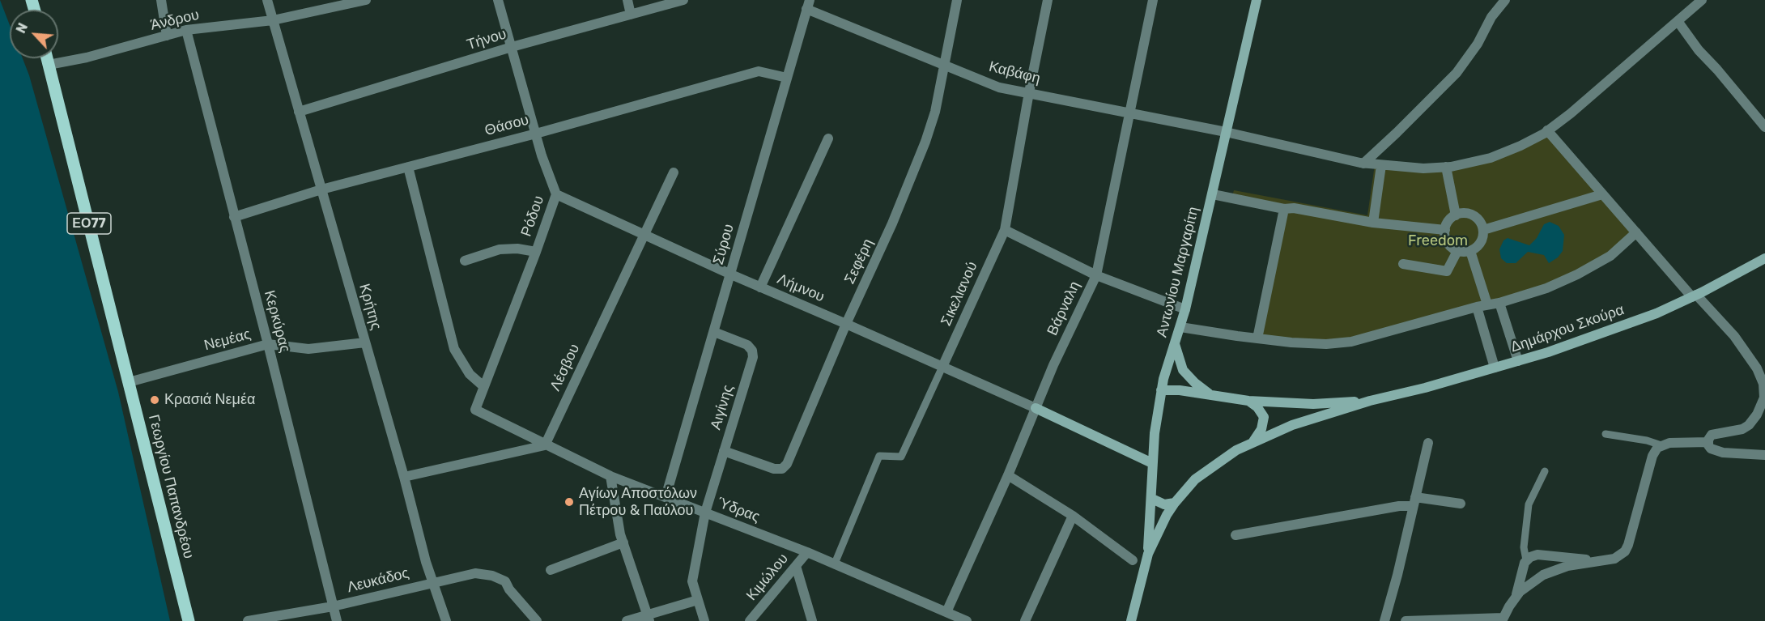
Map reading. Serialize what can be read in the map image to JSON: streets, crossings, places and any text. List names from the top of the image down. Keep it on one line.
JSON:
{"streets":{"main road":["ΕΟ77","Αντωνίου Μαργαρίτη","Δημάρχου Σκούρα","Γεωργίου Παπανδρέου"],"street":["Άνδρου","Τήνου","Καβάφη","Θάσου","Ρόδου","Σύρου","Σεφέρη","Λήμνου","Σικελιανού","Κρήτης","Βάρναλη","Κερκύρας","Νεμέας","Λέσβου","Αιγίνης","Ύδρας","Κιμώλου","Λευκάδος"]},"crossings":[["Άνδρου","Κρήτης"],["Άνδρου","Κερκύρας"],["Άνδρου","Γεωργίου Παπανδρέου"],["Τήνου","Ρόδου"],["Τήνου","Κρήτης"],["Καβάφη","Σύρου"],["Καβάφη","Σεφέρη"],["Καβάφη","Αντωνίου Μαργαρίτη"],["Καβάφη","Σικελιανού"],["Καβάφη","Βάρναλη"],["Θάσου","Ρόδου"],["Θάσου","Σύρου"],["Θάσου","Κρήτης"],["Θάσου","Κερκύρας"],["Ρόδου","Λήμνου"],["Ρόδου","Ύδρας"],["Σύρου","Λήμνου"],["Σύρου","Αιγίνης"],["Σύρου","Ύδρας"],["Σεφέρη","Λήμνου"],["Σεφέρη","Αιγίνης"],["Λήμνου","Σικελιανού"],["Λήμνου","Βάρναλη"],["Λήμνου","Λέσβου"],["Σικελιανού","Ύδρας"],["Κρήτης","Νεμέας"],["Κρήτης","Λευκάδος"],["Βάρναλη","Ύδρας"],["Κερκύρας","Νεμέας"],["Κερκύρας","Λευκάδος"],["Νεμέας","Γεωργίου Παπανδρέου"],["Λέσβου","Ύδρας"],["Αιγίνης","Ύδρας"],["Ύδρας","Κιμώλου"]],"parks":["Freedom"],"places":["Κρασιά Νεμέα","Αγίων Αποστόλων Πέτρου & Παύλου"],"north":"top left"}
